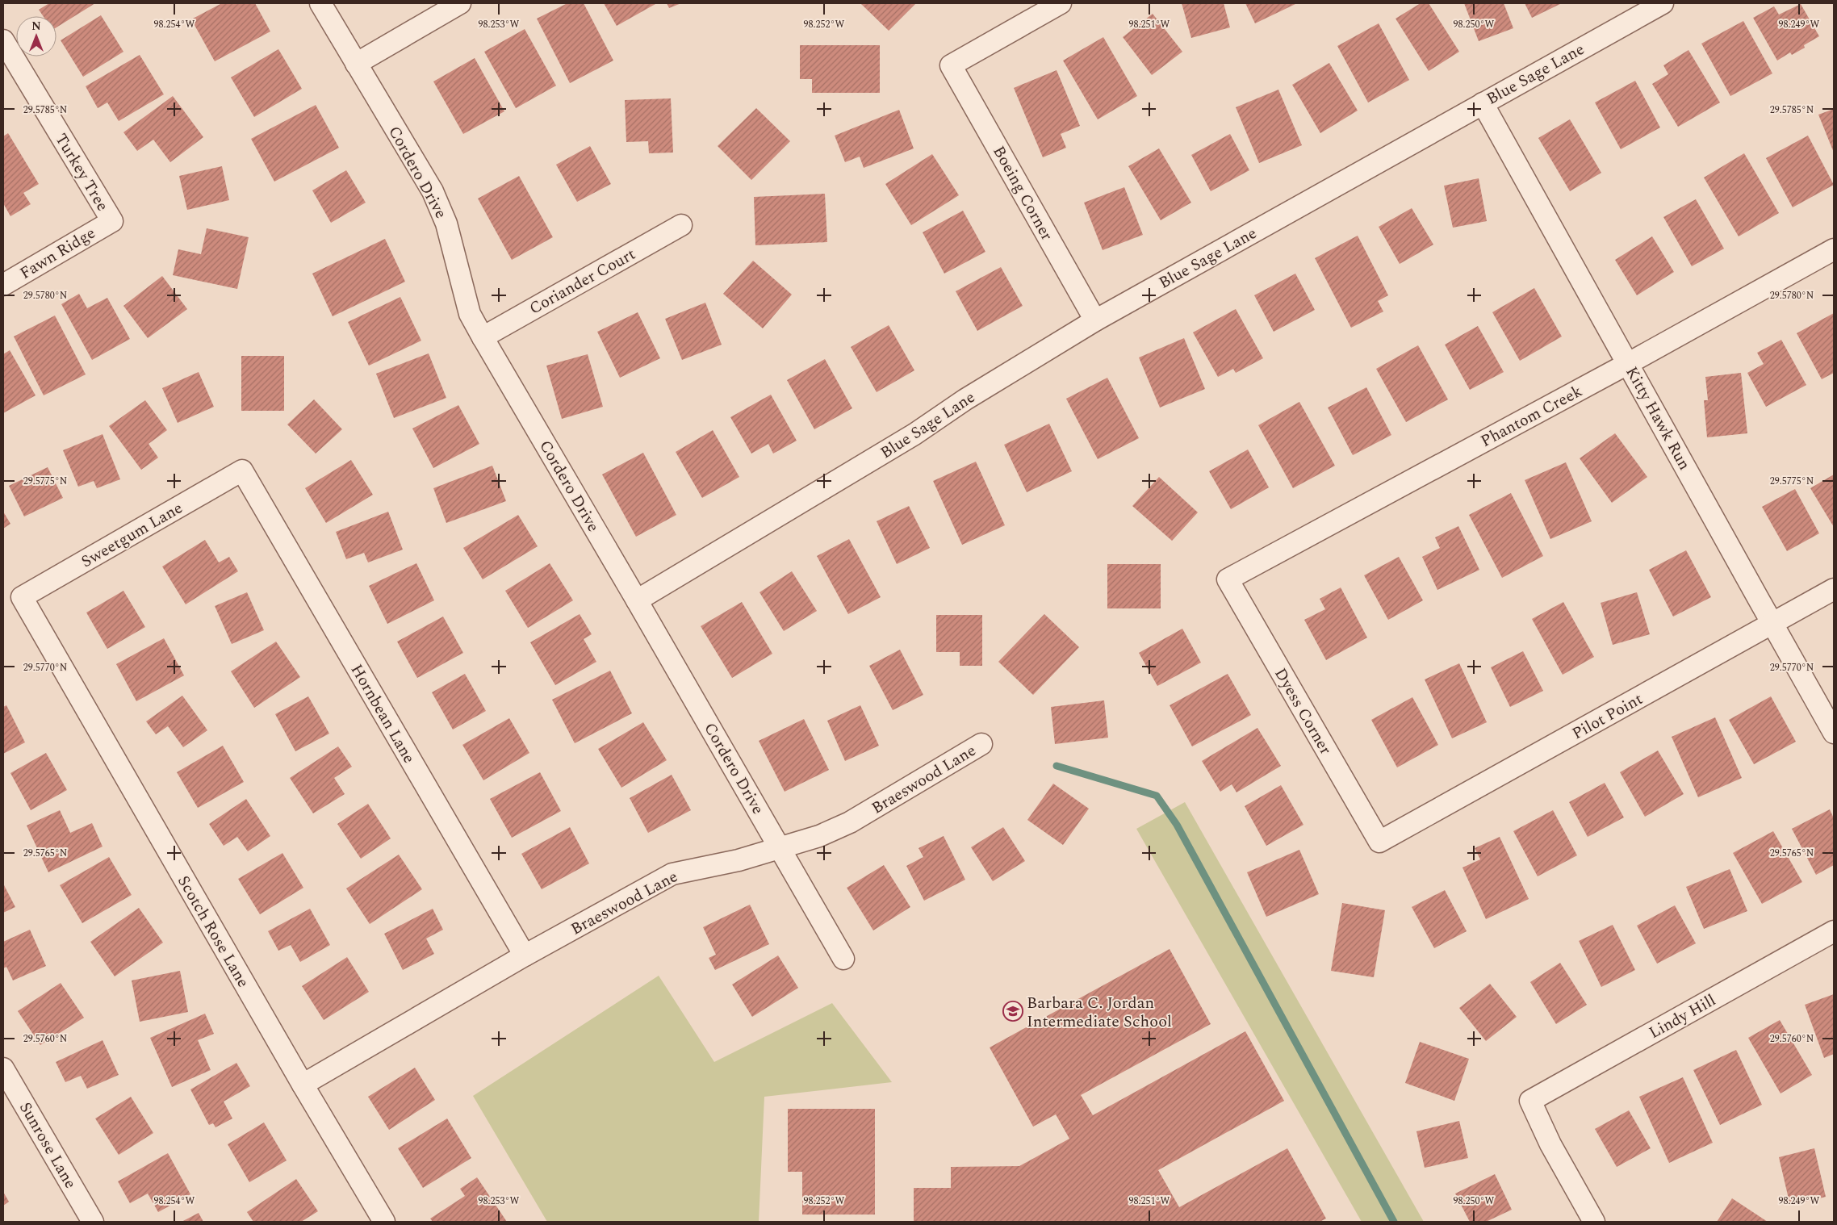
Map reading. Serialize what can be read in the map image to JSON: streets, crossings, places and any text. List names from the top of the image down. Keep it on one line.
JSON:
{"streets":{"street":["Blue Sage Lane","Turkey Tree","Cordero Drive","Boeing Corner","Fawn Ridge","Coriander Court","Phantom Creek","Kitty Hawk Run","Sweetgum Lane","Dyess Corner","Hornbean Lane","Pilot Point","Braeswood Lane","Scotch Rose Lane","Lindy Hill","Sunrose Lane"]},"crossings":[["Blue Sage Lane","Cordero Drive"],["Blue Sage Lane","Boeing Corner"],["Blue Sage Lane","Kitty Hawk Run"],["Turkey Tree","Fawn Ridge"],["Cordero Drive","Coriander Court"],["Cordero Drive","Braeswood Lane"],["Phantom Creek","Kitty Hawk Run"],["Phantom Creek","Dyess Corner"],["Kitty Hawk Run","Pilot Point"],["Sweetgum Lane","Hornbean Lane"],["Sweetgum Lane","Scotch Rose Lane"],["Dyess Corner","Pilot Point"],["Hornbean Lane","Braeswood Lane"],["Braeswood Lane","Scotch Rose Lane"]],"places":{"school or university":["Barbara C. Jordan Intermediate School"]},"north":"top","coordinates":["98.254°W","98.253°W","98.252°W","98.251°W","98.250°W","98.249°W","29.5785°N","29.5780°N","29.5775°N","29.5770°N","29.5765°N","29.5760°N"]}
